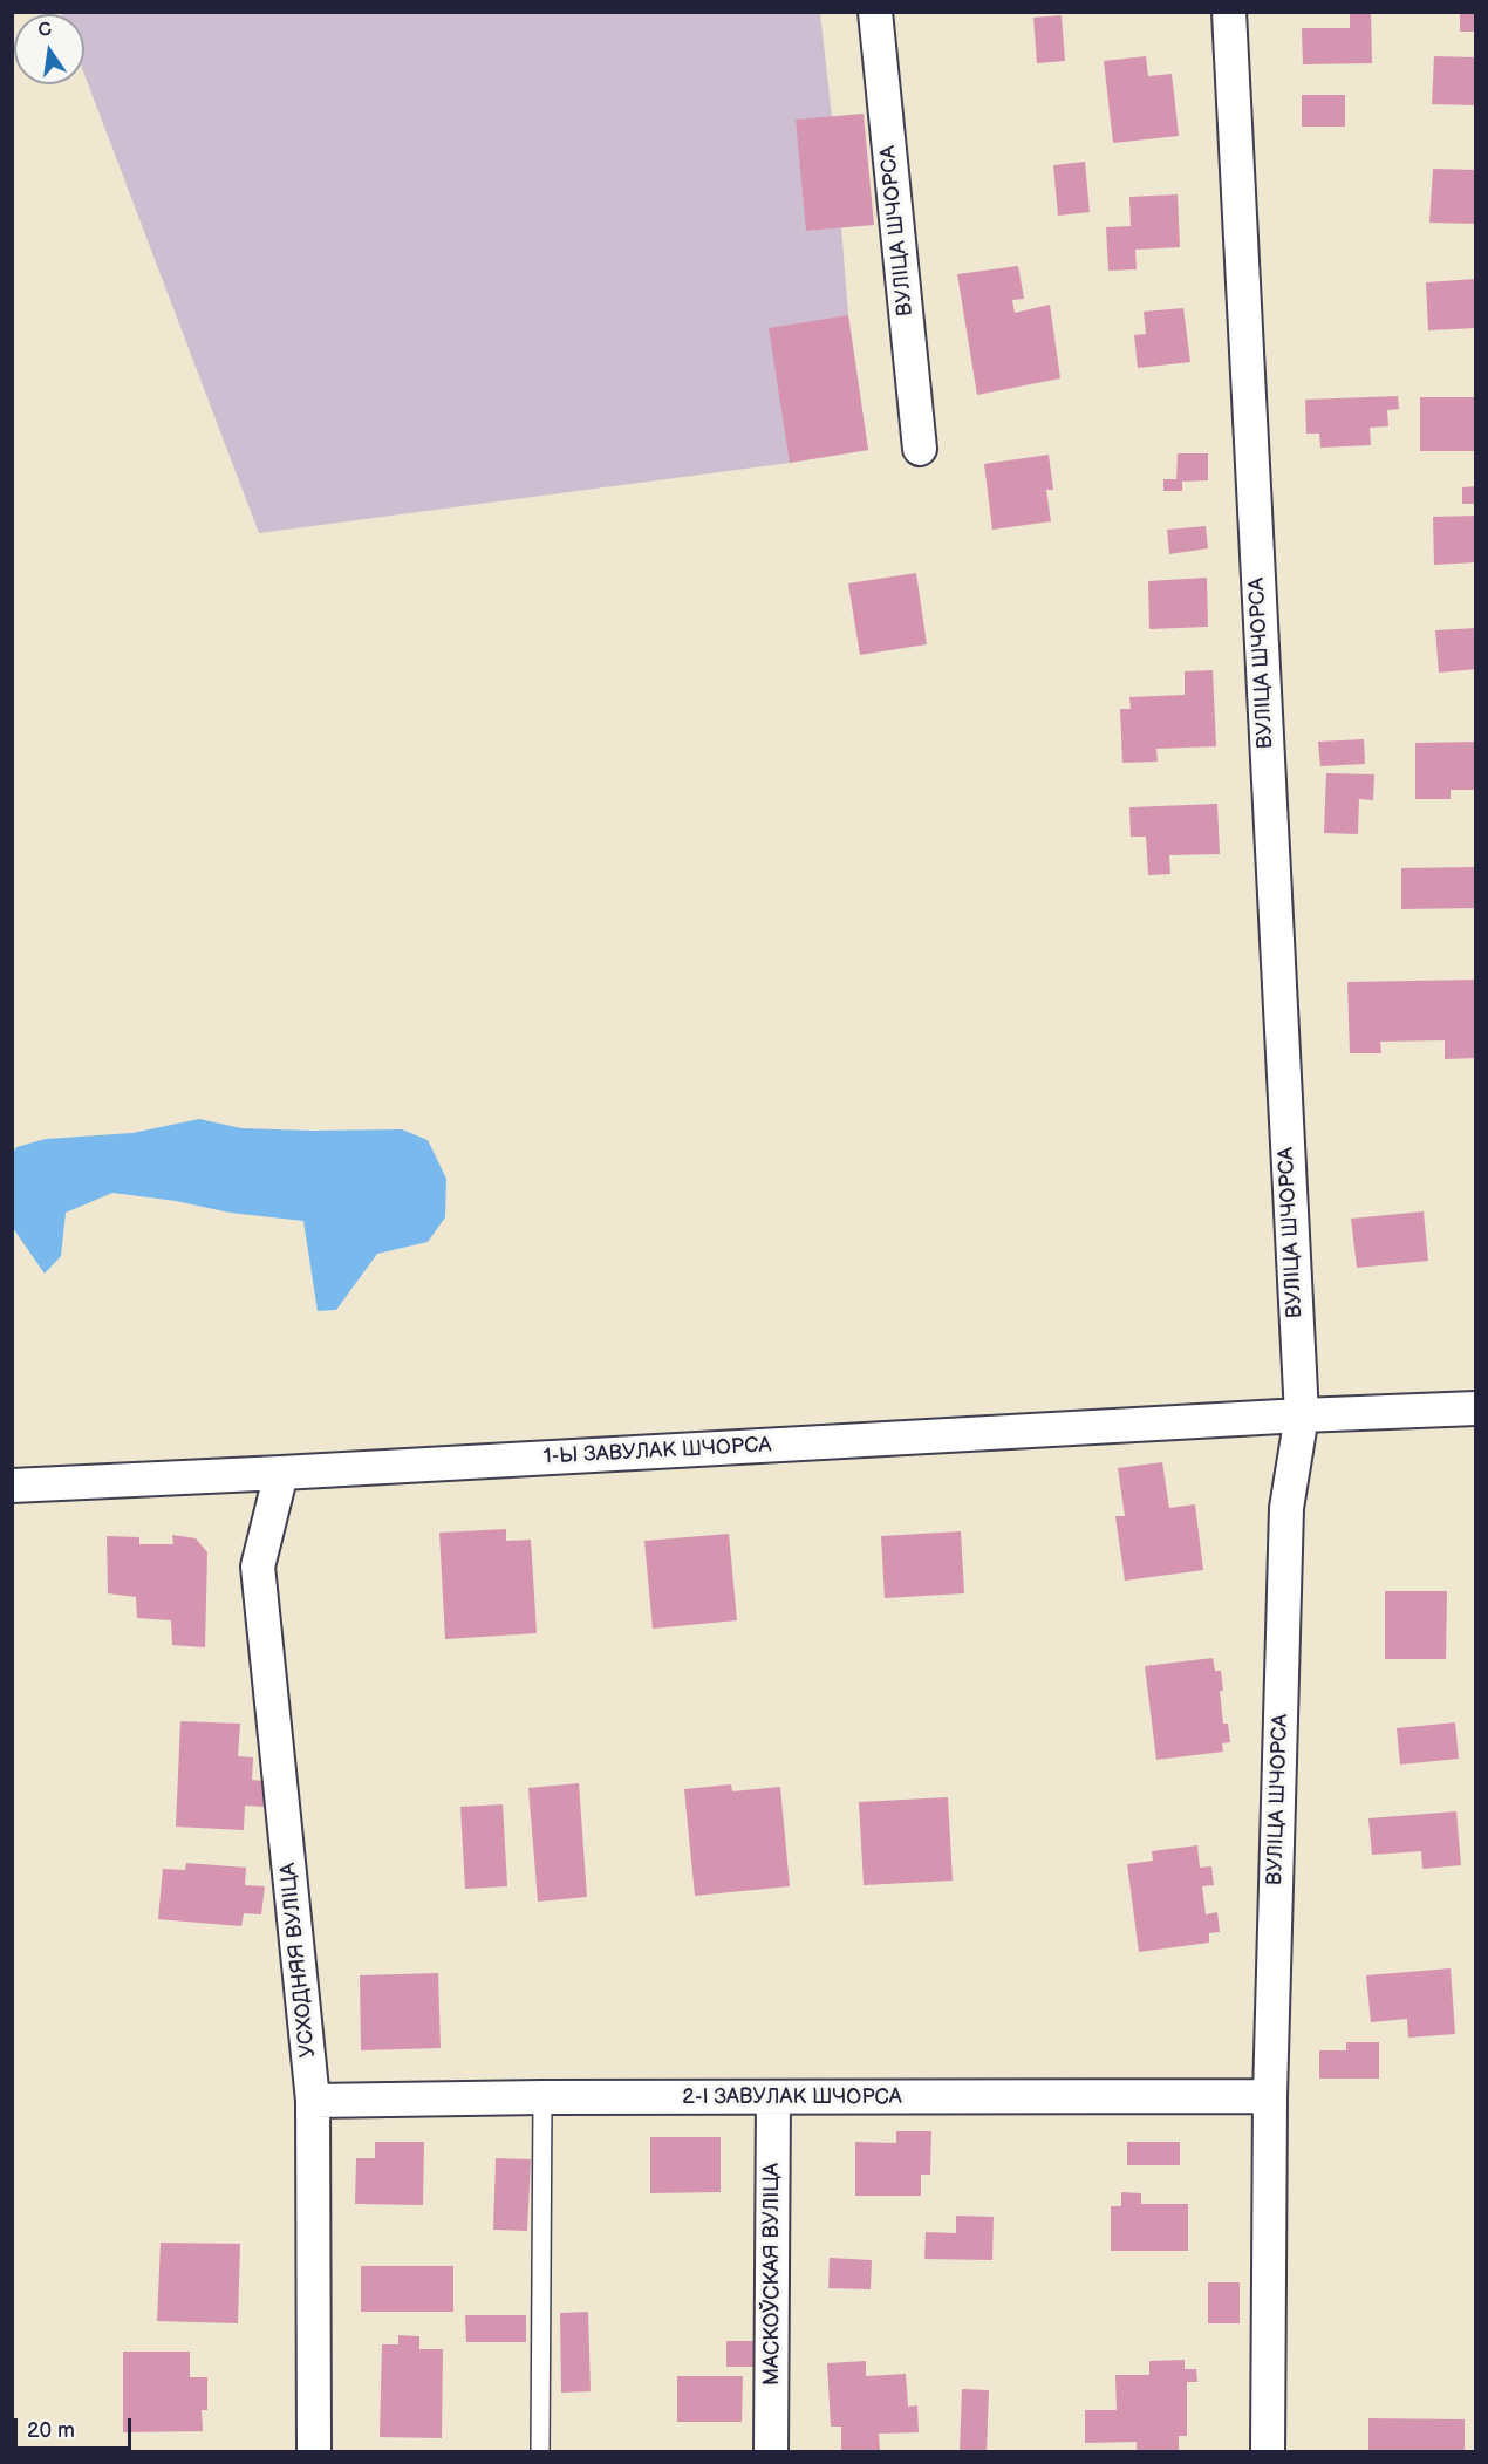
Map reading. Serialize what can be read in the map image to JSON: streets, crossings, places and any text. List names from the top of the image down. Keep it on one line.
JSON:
{"streets":{"street":["ВУЛІЦА ШЧОРСА","1-Ы ЗАВУЛАК ШЧОРСА","УСХОДНЯЯ ВУЛІЦА","2-І ЗАВУЛАК ШЧОРСА","МАСКОЎСКАЯ ВУЛІЦА"]},"crossings":[["ВУЛІЦА ШЧОРСА","1-Ы ЗАВУЛАК ШЧОРСА"],["ВУЛІЦА ШЧОРСА","2-І ЗАВУЛАК ШЧОРСА"],["1-Ы ЗАВУЛАК ШЧОРСА","УСХОДНЯЯ ВУЛІЦА"],["УСХОДНЯЯ ВУЛІЦА","2-І ЗАВУЛАК ШЧОРСА"],["2-І ЗАВУЛАК ШЧОРСА","МАСКОЎСКАЯ ВУЛІЦА"]],"scale_bar":"20 m","north":"top"}
